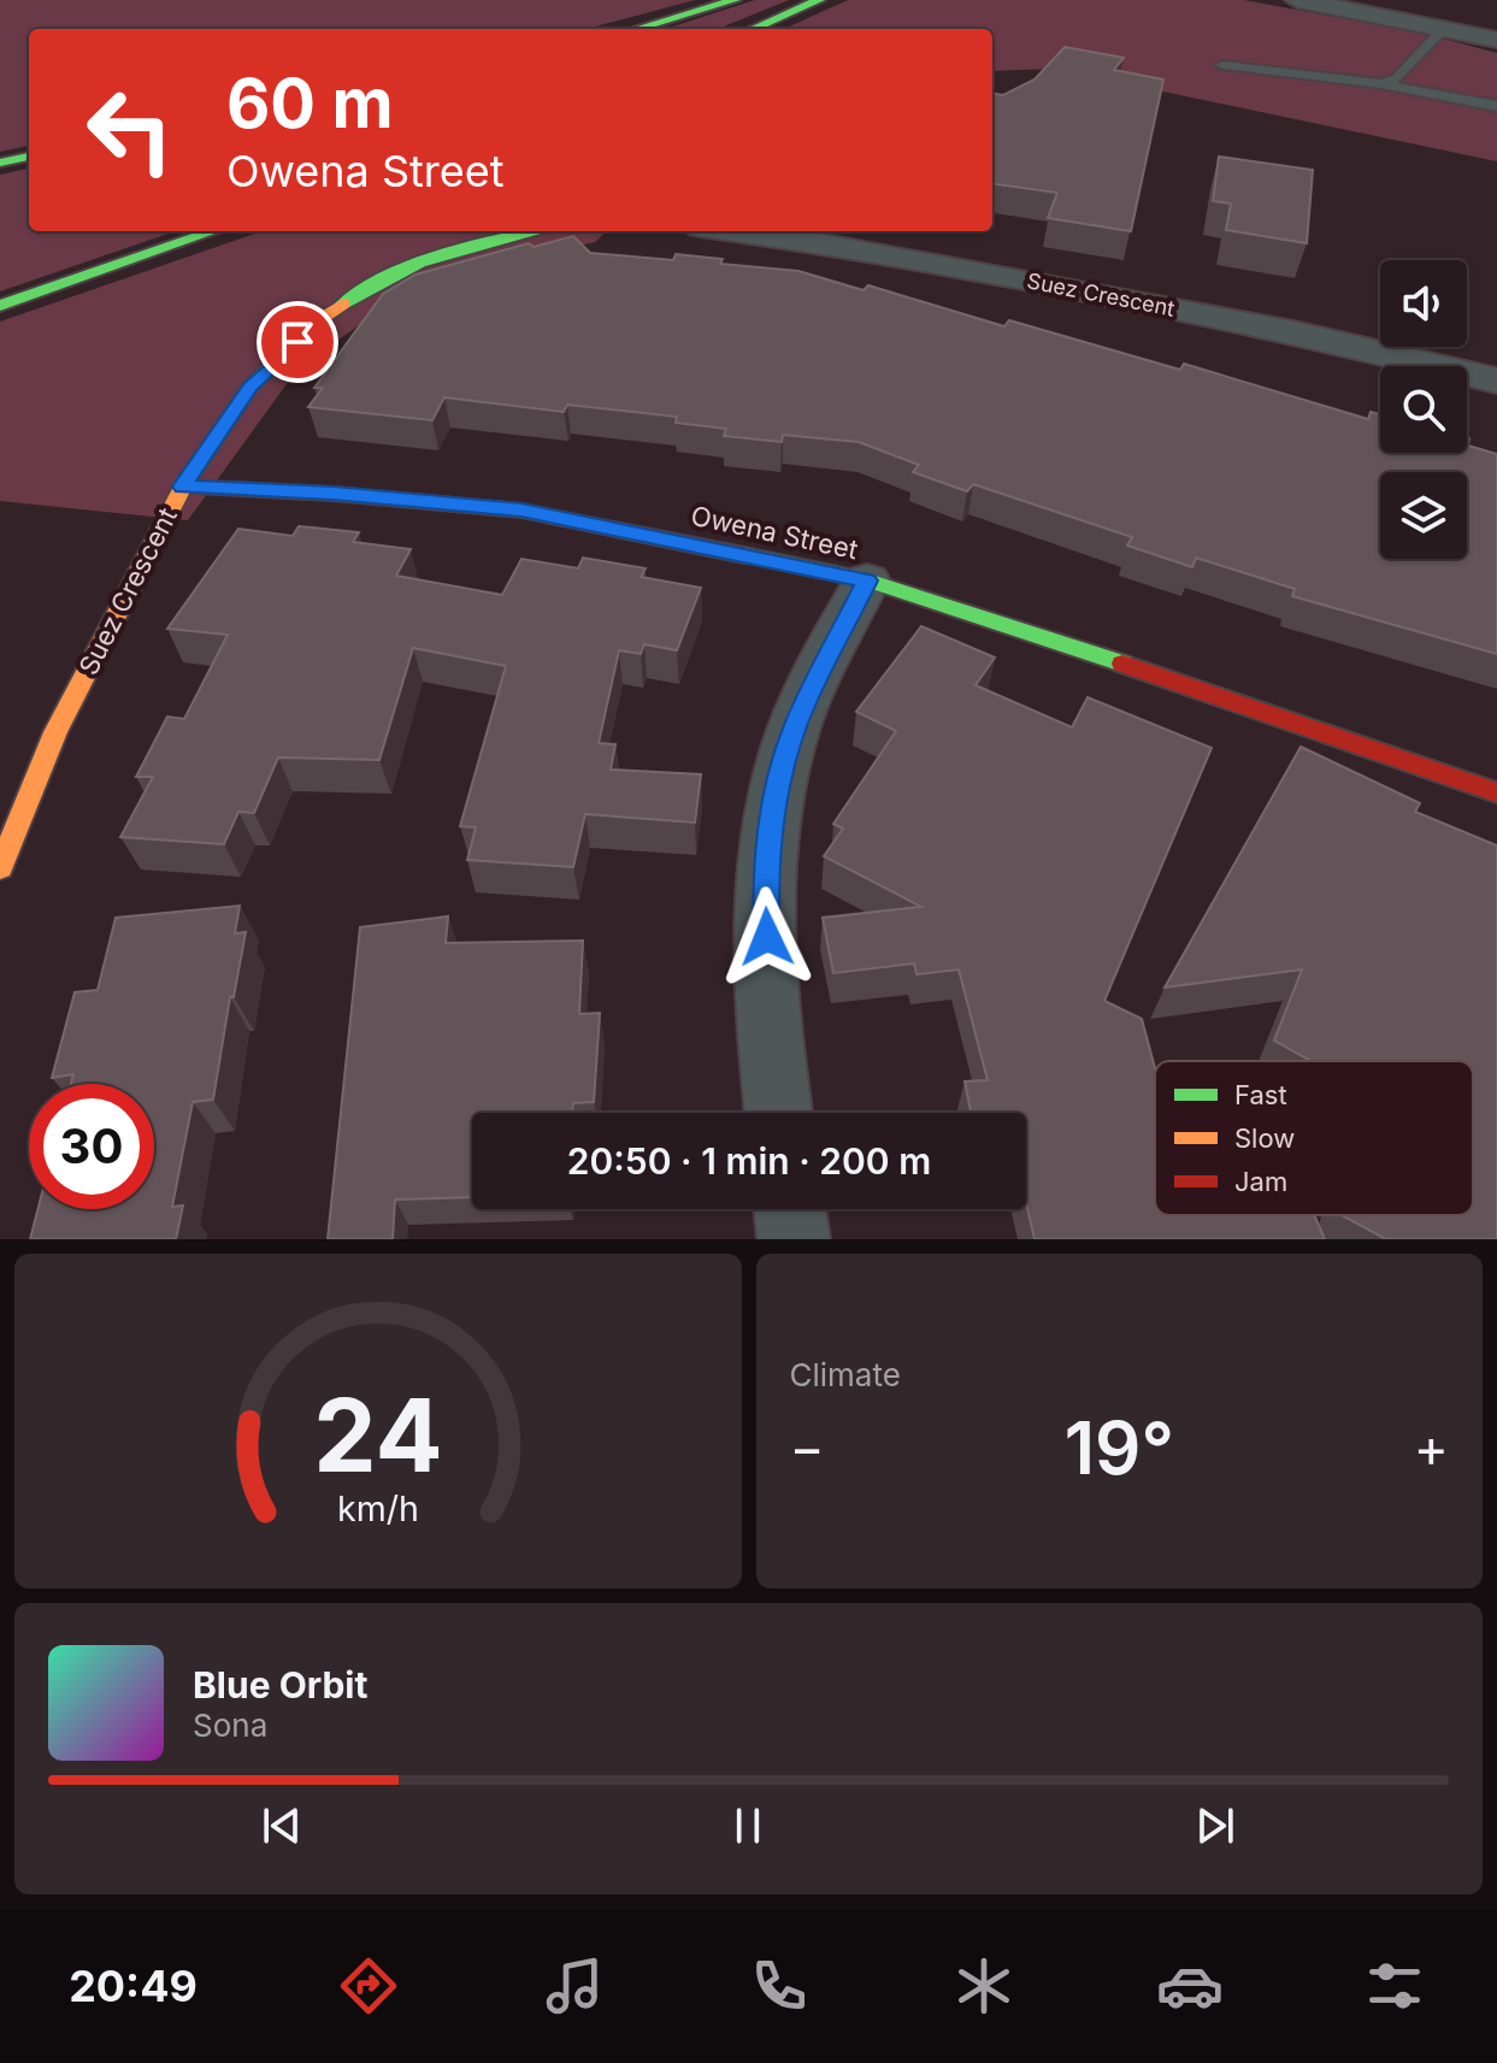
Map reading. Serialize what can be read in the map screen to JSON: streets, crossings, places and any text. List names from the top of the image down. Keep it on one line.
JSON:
{"streets":{"street":["Suez Crescent","Owena Street"]},"crossings":[["Suez Crescent","Owena Street"]],"legend":["Fast","Slow","Jam"],"page":{"turn":["60 m","Owena Street"],"limit":"30","trip":"20:50 · 1 min · 200 m","tile":"Climate","heat":["−","19°","+"],"song":["Blue Orbit","Sona"],"tabs":"20:49","gauge":["24","km/h"]}}
